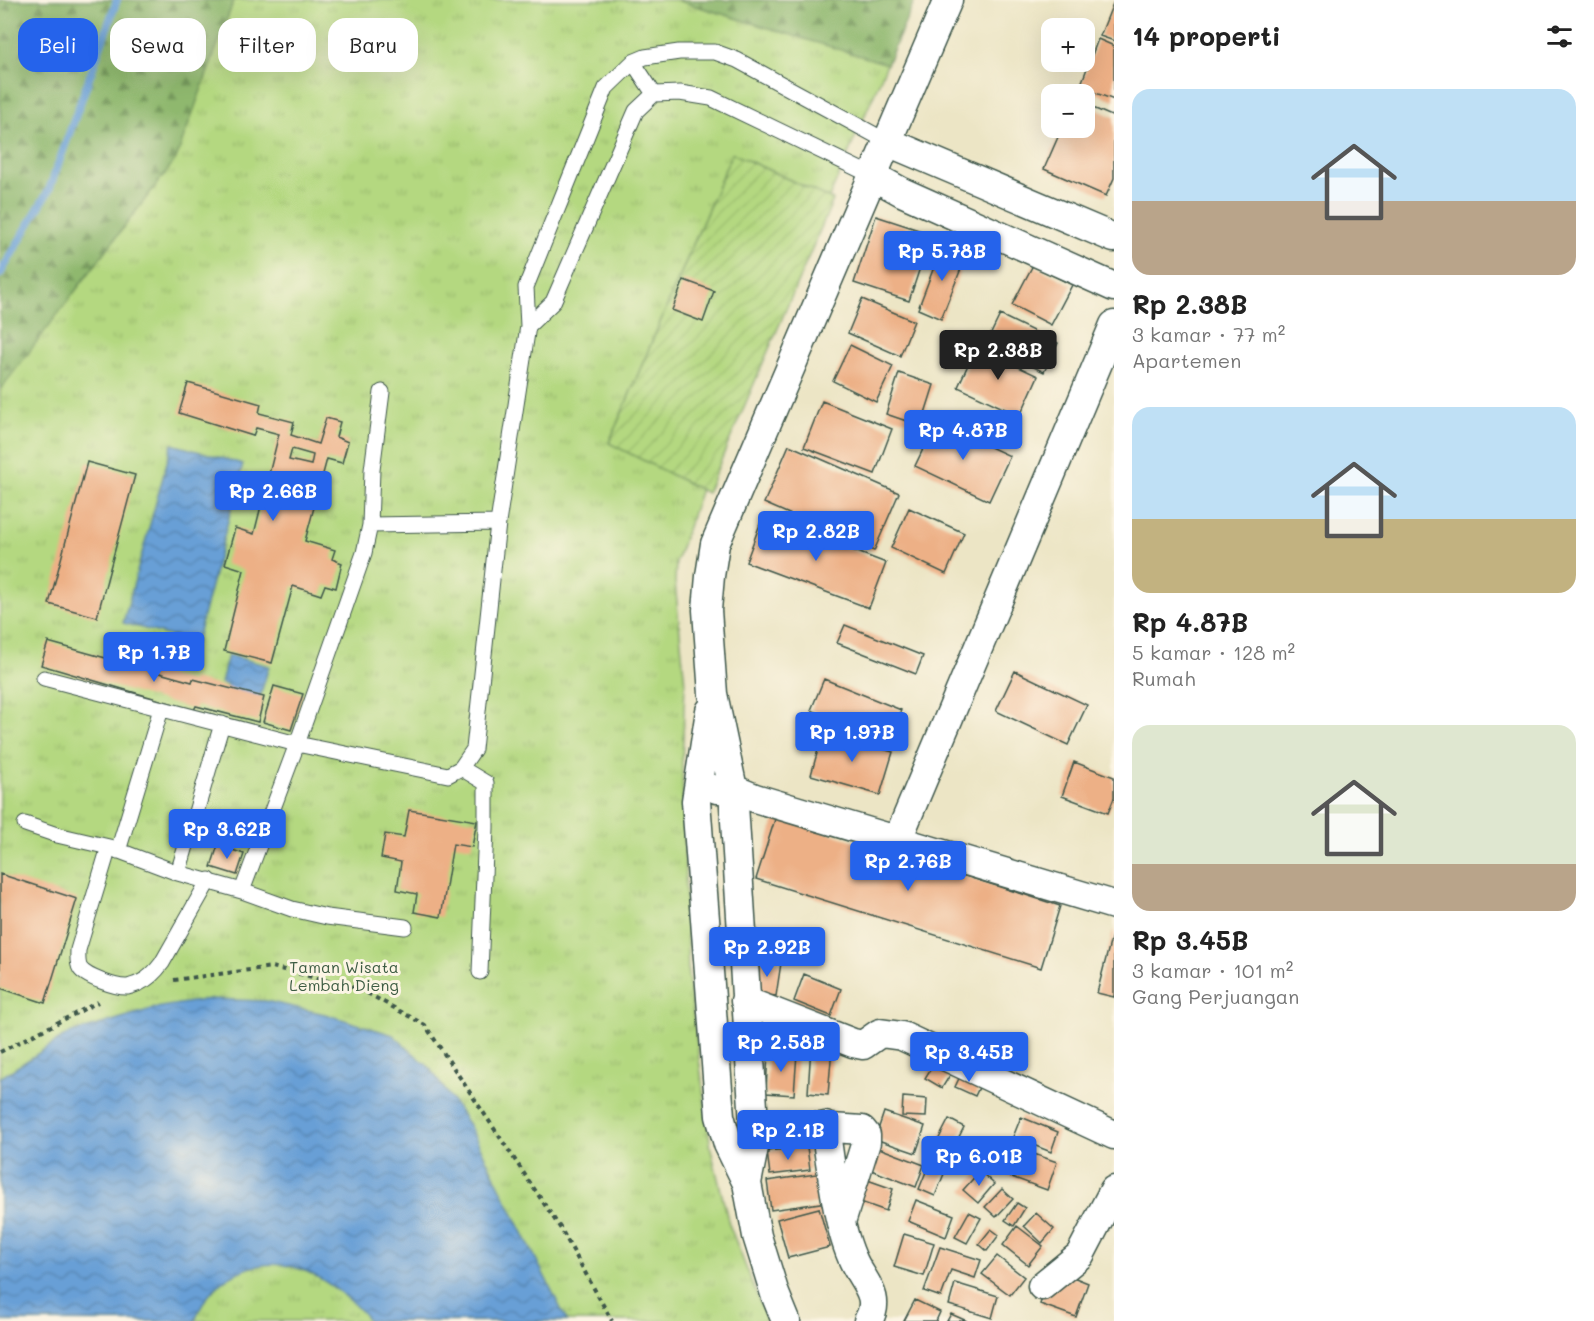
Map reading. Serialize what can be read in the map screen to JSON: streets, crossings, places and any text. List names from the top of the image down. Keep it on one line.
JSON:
{"parks":["Taman Wisata Lembah Dieng"],"page":{"heading":"14 properti","map_buttons":["+","−"],"chip":["Beli","Sewa","Filter","Baru"],"list":[{"name":"Rp 2.38B","note":"3 kamar · 77 m² · Apartemen"},{"name":"Rp 4.87B","note":"5 kamar · 128 m² · Rumah"},{"name":"Rp 3.45B","note":"3 kamar · 101 m² · Gang Perjuangan"}],"price":["Rp 5.78B","Rp 2.38B","Rp 4.87B","Rp 2.66B","Rp 2.82B","Rp 1.7B","Rp 1.97B","Rp 3.62B","Rp 2.76B","Rp 2.92B","Rp 2.58B","Rp 3.45B","Rp 2.1B","Rp 6.01B"]}}
